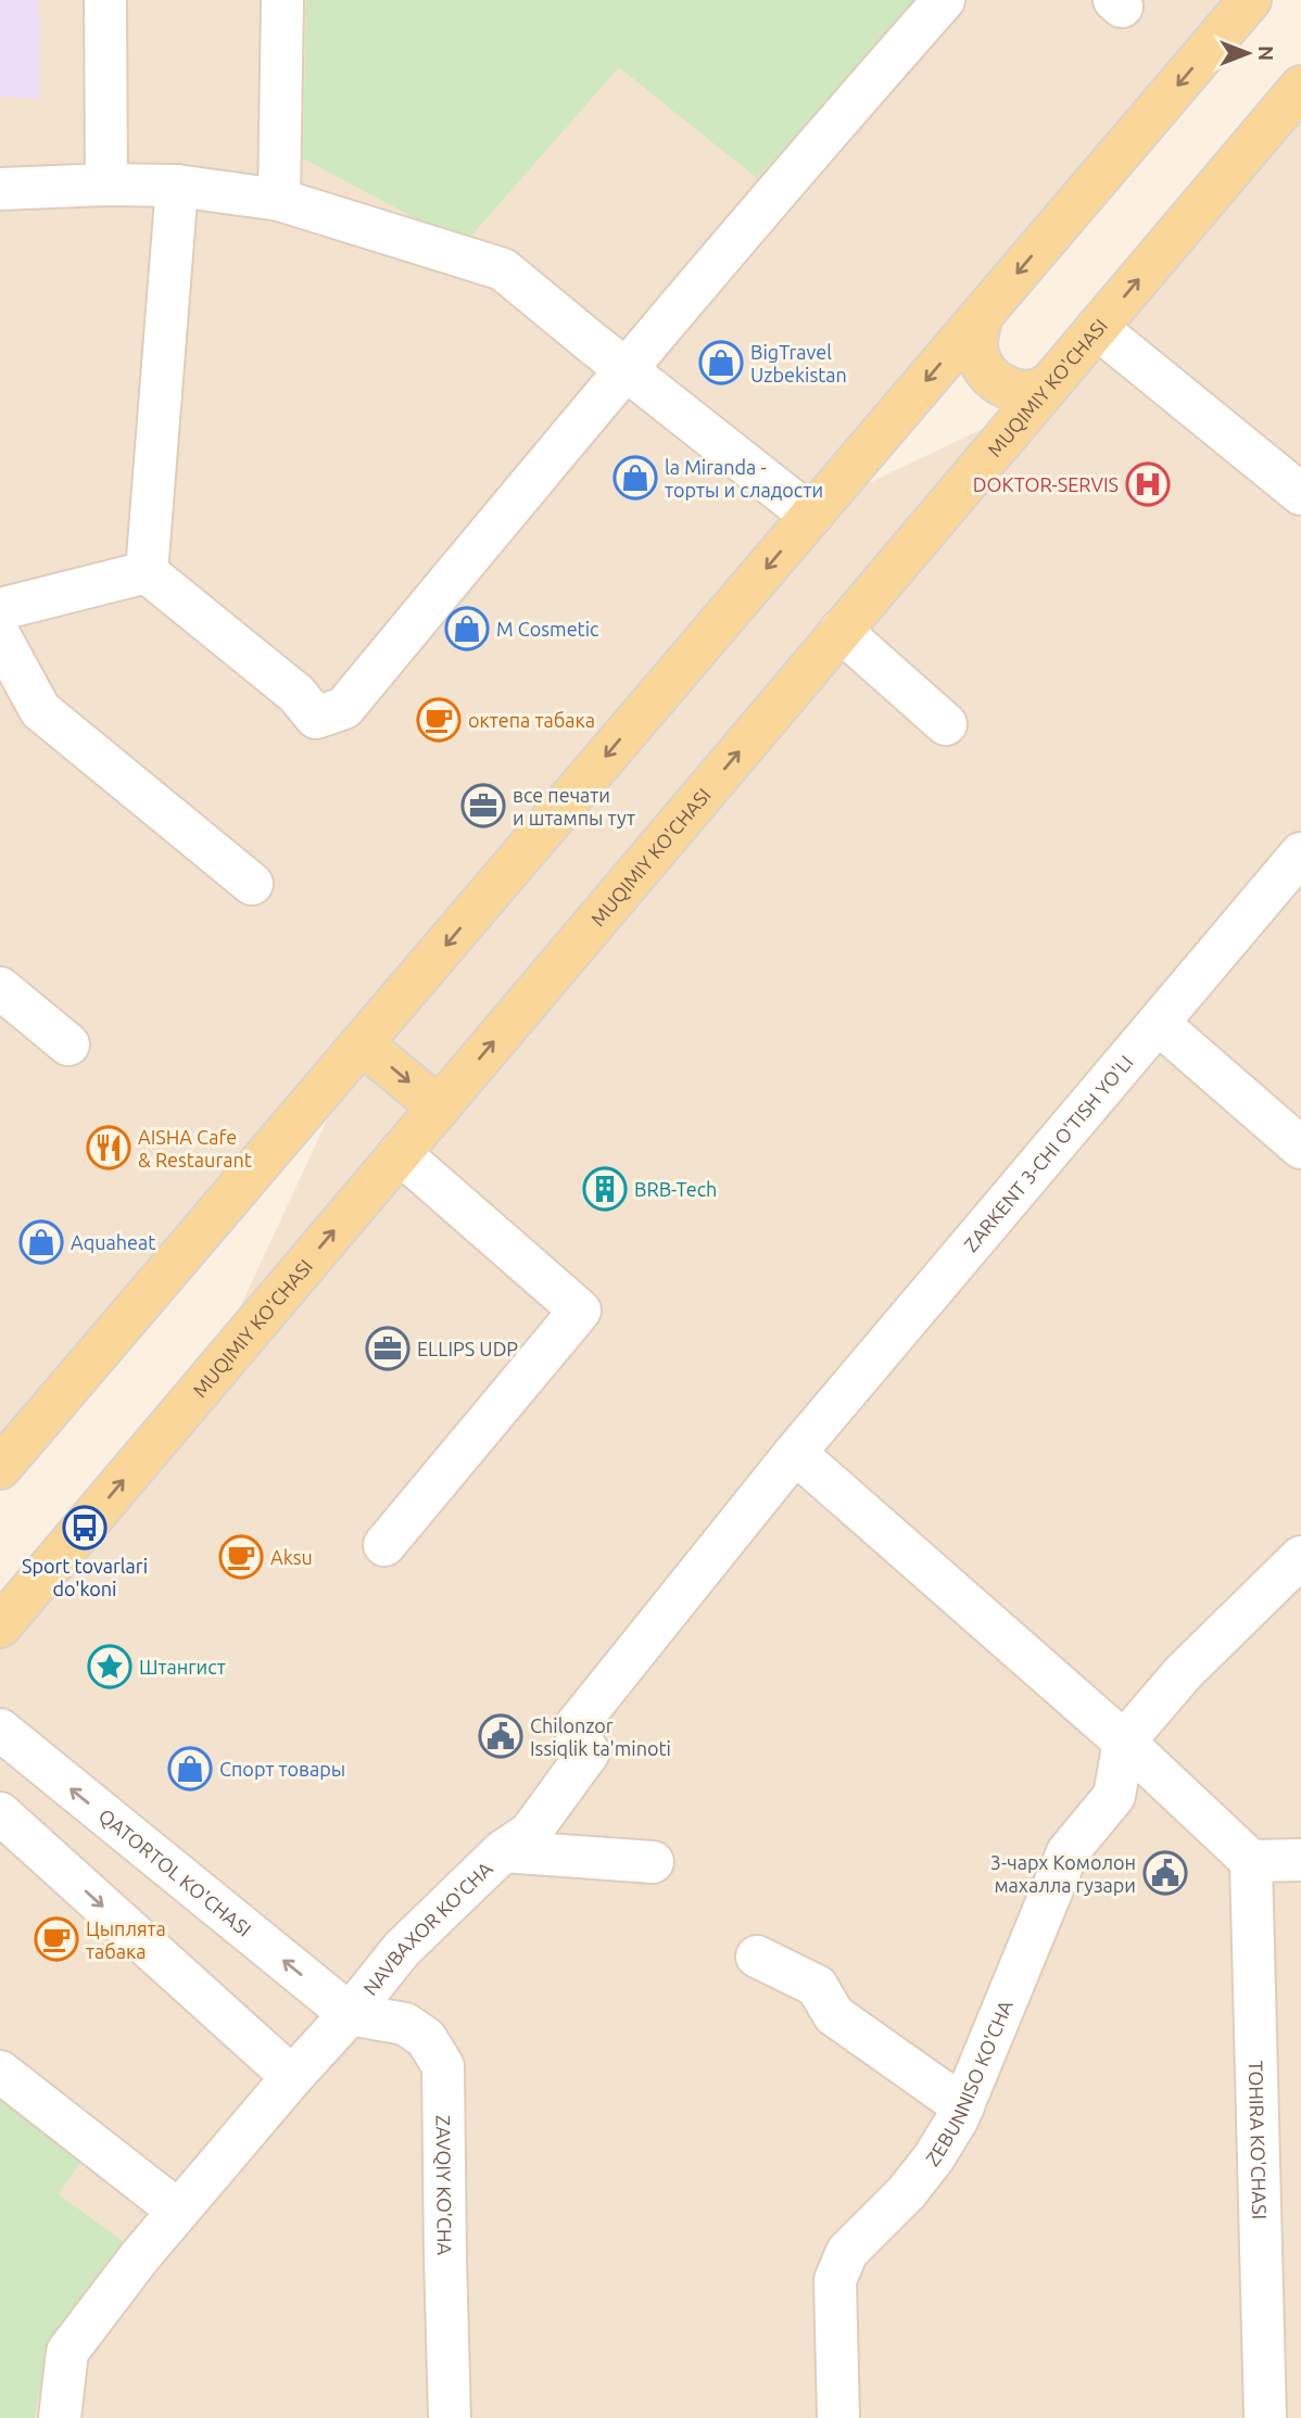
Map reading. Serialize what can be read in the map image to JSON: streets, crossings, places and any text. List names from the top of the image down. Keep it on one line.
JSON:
{"streets":{"main road":["MUQIMIY KO'CHASI"],"street":["ZARKENT 3-CHI O'TISH YO'LI","QATORTOL KO'CHASI","NAVBAXOR KO'CHA","ZEBUNNISO KO'CHA","TOHIRA KO'CHASI","ZAVQIY KO'CHA"]},"crossings":[["ZARKENT 3-CHI O'TISH YO'LI","NAVBAXOR KO'CHA"],["QATORTOL KO'CHASI","NAVBAXOR KO'CHA"],["QATORTOL KO'CHASI","ZAVQIY KO'CHA"],["NAVBAXOR KO'CHA","ZAVQIY KO'CHA"]],"places":{"shop":["BigTravel Uzbekistan","la Miranda - торты и сладости","M Cosmetic","Aquaheat","Спорт товары"],"hospital":["DOKTOR-SERVIS"],"cafe":["октепа табака","Aksu","Цыплята табака"],"office":["все печати и штампы тут","ELLIPS UDP"],"restaurant":["AISHA Cafe & Restaurant"],"building":["BRB-Tech"],"bus stop":["Sport tovarlari do'koni"],"place":["Штангист"],"public building":["Chilonzor Issiqlik ta'minoti","3-чарх Комолон махалла гузари"]},"north":"right"}
